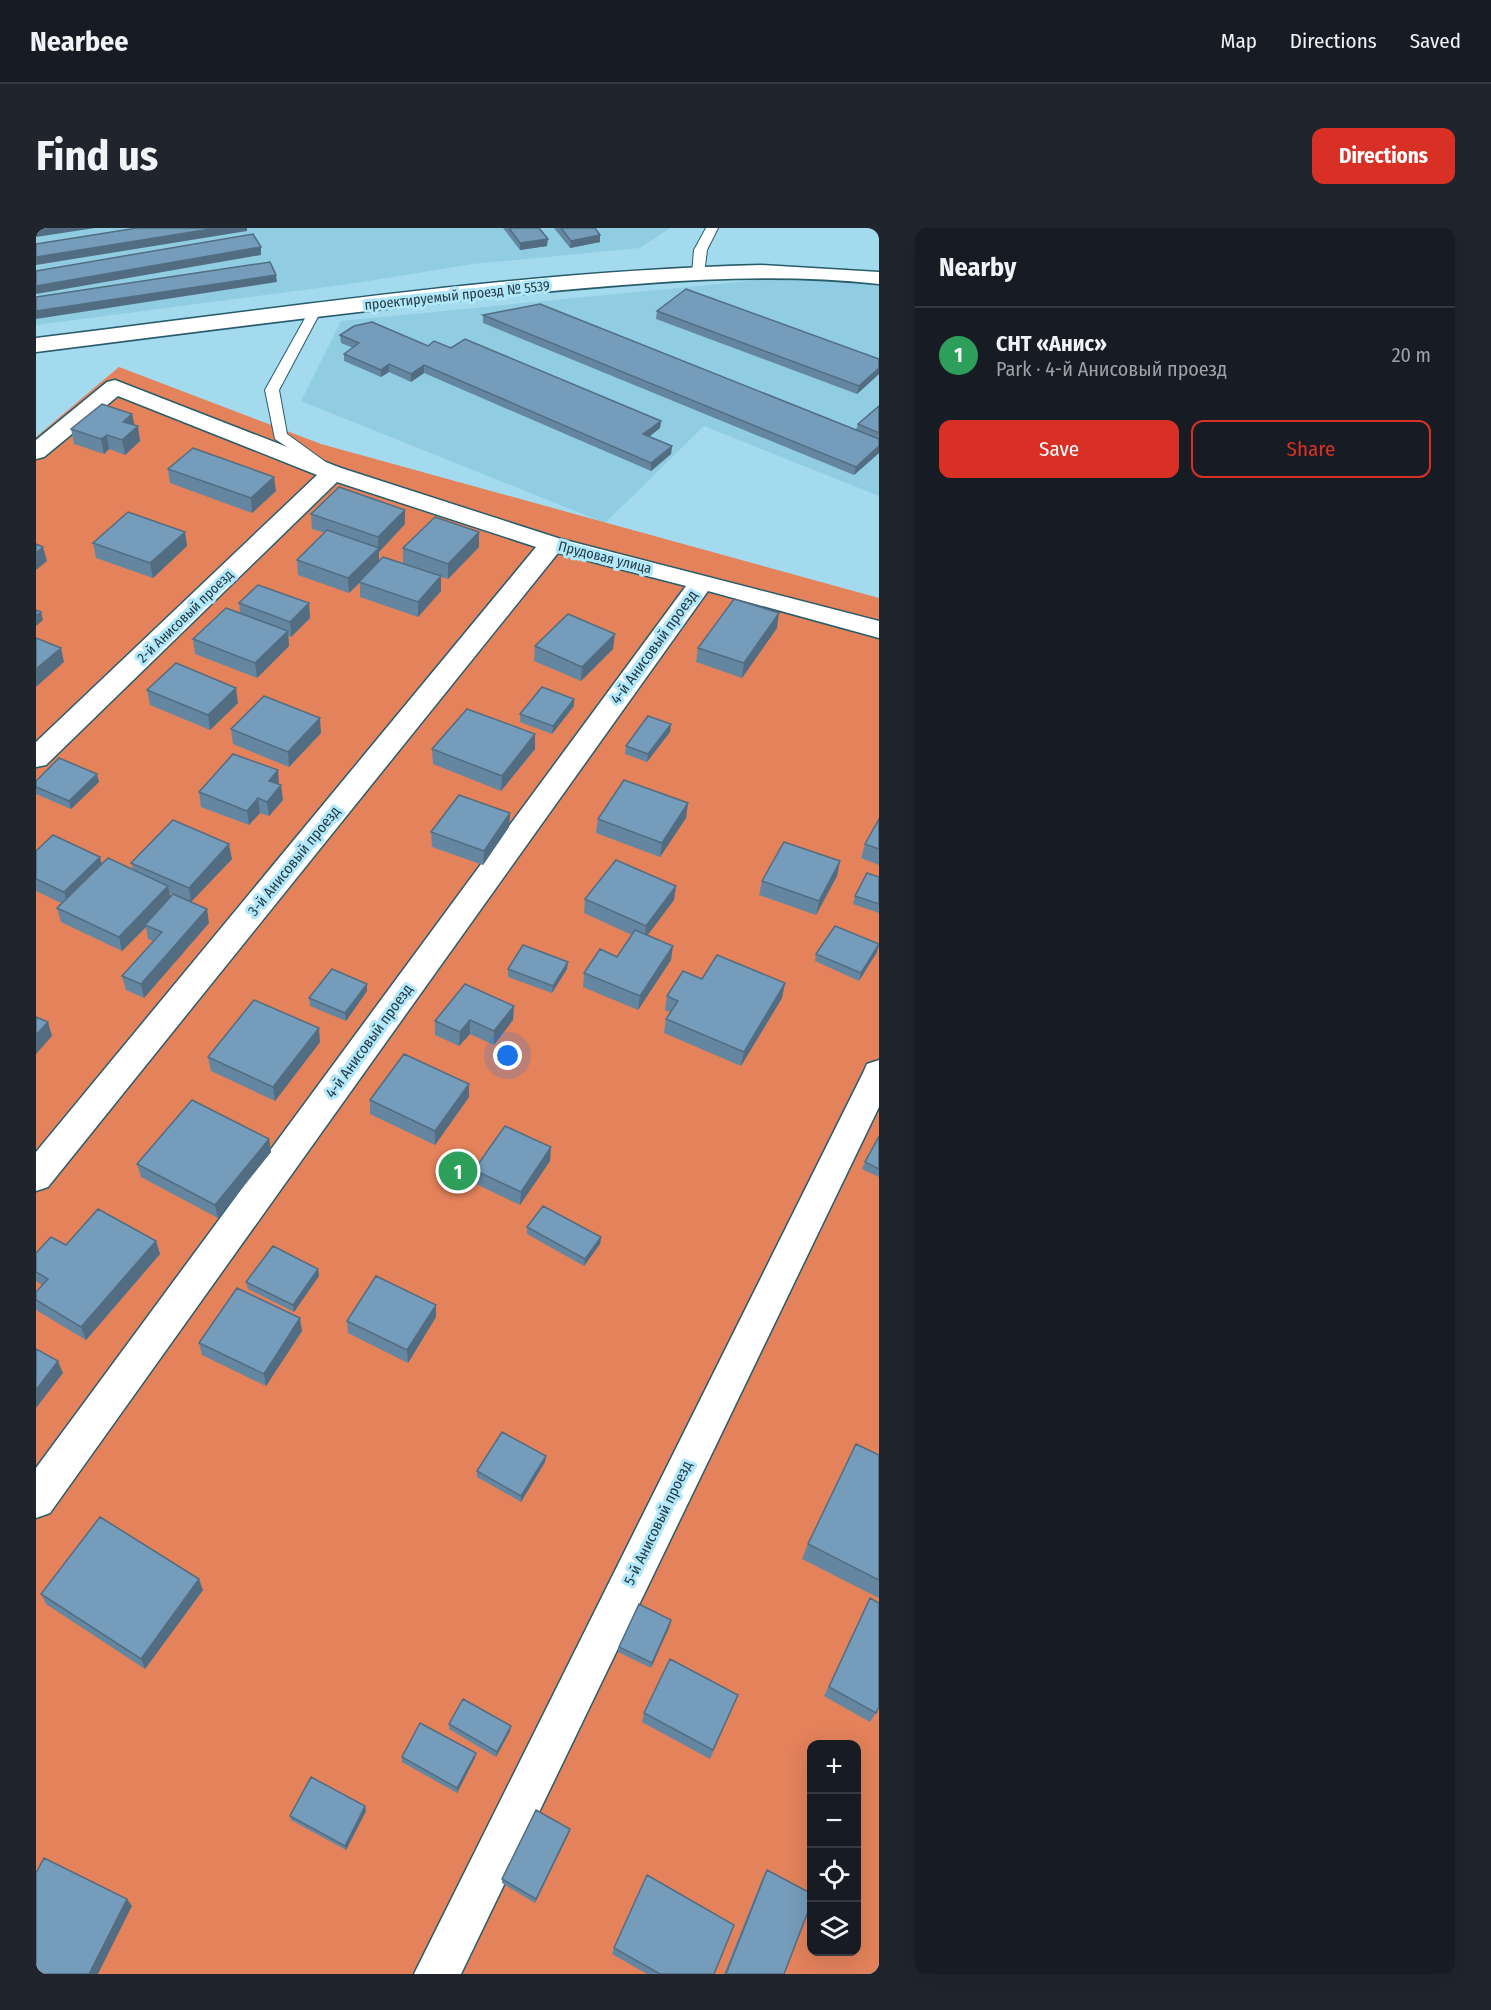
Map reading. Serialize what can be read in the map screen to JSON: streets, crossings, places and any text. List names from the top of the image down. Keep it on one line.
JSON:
{"streets":{"street":["проектируемый проезд № 5539","Прудовая улица","2-й Анисовый проезд","4-й Анисовый проезд","3-й Анисовый проезд","5-й Анисовый проезд"]},"crossings":[["Прудовая улица","2-й Анисовый проезд"],["Прудовая улица","4-й Анисовый проезд"],["Прудовая улица","3-й Анисовый проезд"]],"page":{"header":"Nearbee","nav":["Map","Directions","Saved"],"buttons":["Directions",["Save","Share"]],"title":"Find us","heading":"Nearby","list":[{"mark":"1","name":"СНТ «Анис»","note":"Park · 4-й Анисовый проезд","value":"20 m"}],"pins":"1","map_buttons":["+","−"]}}
